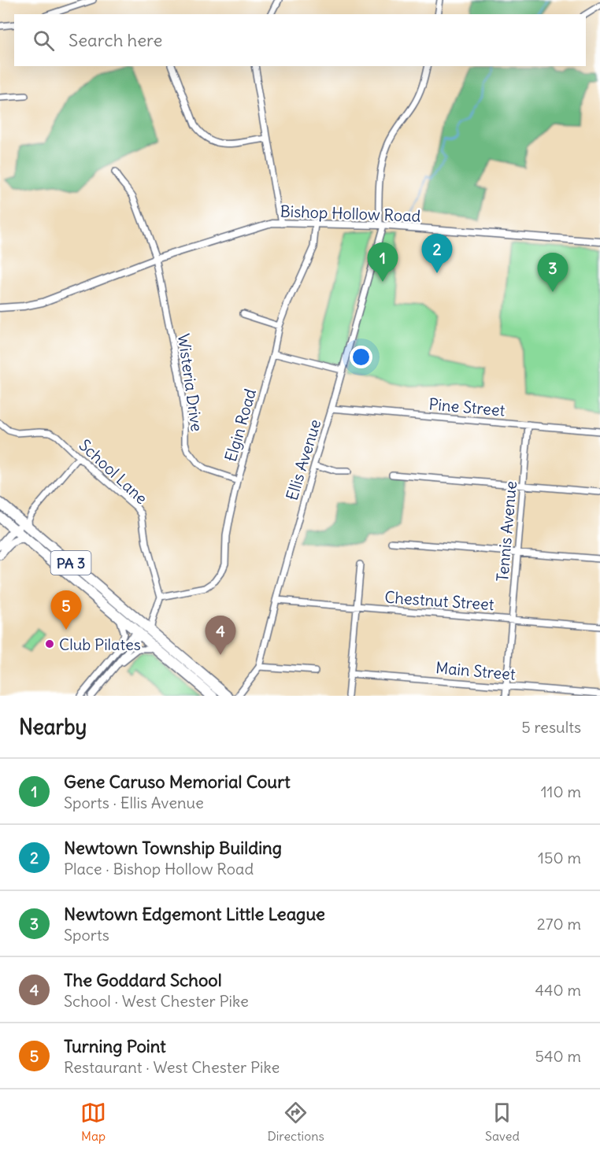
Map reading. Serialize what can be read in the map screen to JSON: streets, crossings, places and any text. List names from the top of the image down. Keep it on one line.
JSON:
{"streets":{"highway":["PA 3"],"street":["Bishop Hollow Road","Wisteria Drive","Pine Street","Elgin Road","Ellis Avenue","School Lane","Tennis Avenue","Chestnut Street","Main Street"]},"crossings":[["Bishop Hollow Road","Wisteria Drive"],["Bishop Hollow Road","Elgin Road"],["Bishop Hollow Road","Ellis Avenue"],["Wisteria Drive","Elgin Road"],["Pine Street","Ellis Avenue"],["Pine Street","Tennis Avenue"],["Elgin Road","School Lane"],["Ellis Avenue","Chestnut Street"],["Tennis Avenue","Chestnut Street"],["Tennis Avenue","Main Street"]],"places":["Club Pilates"],"page":{"search":"Search here","pins":["2","1","3","5","4"],"heading":["Nearby","5 results"],"list":[{"mark":"1","name":"Gene Caruso Memorial Court","note":"Sports · Ellis Avenue","value":"110 m"},{"mark":"2","name":"Newtown Township Building","note":"Place · Bishop Hollow Road","value":"150 m"},{"mark":"3","name":"Newtown Edgemont Little League","note":"Sports","value":"270 m"},{"mark":"4","name":"The Goddard School","note":"School · West Chester Pike","value":"440 m"},{"mark":"5","name":"Turning Point","note":"Restaurant · West Chester Pike","value":"540 m"}],"nav":["Map","Directions","Saved"]}}
